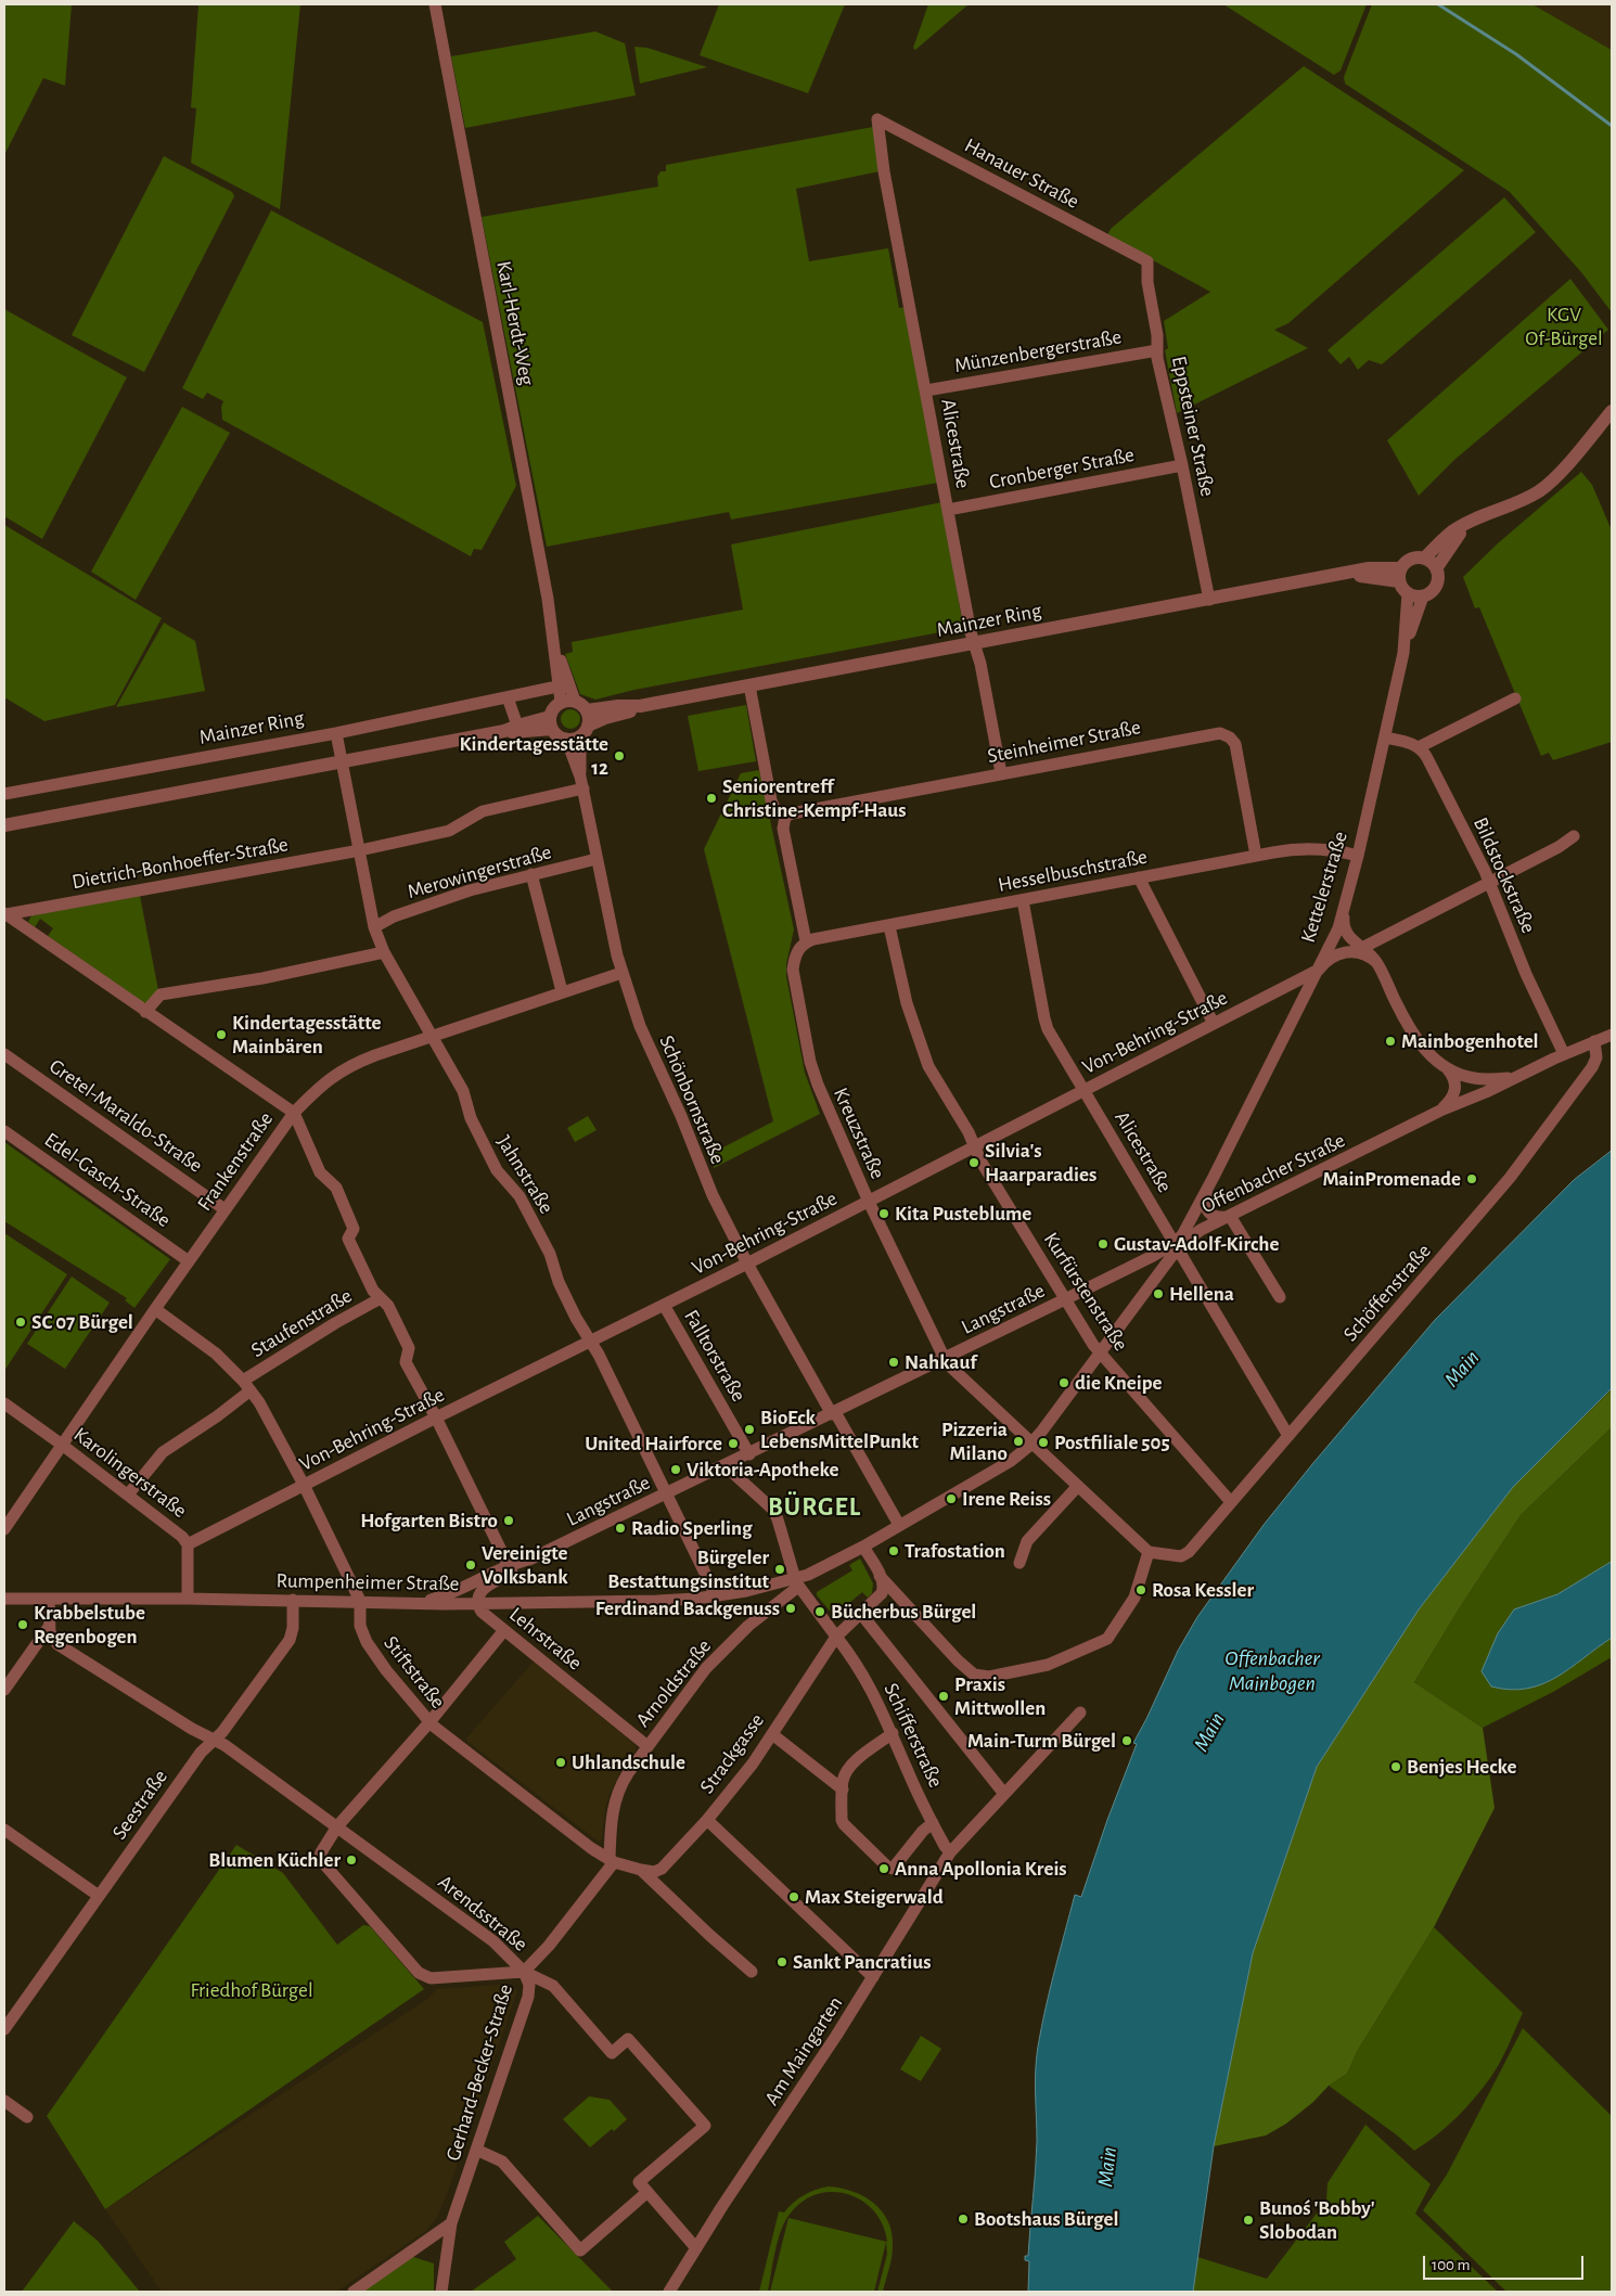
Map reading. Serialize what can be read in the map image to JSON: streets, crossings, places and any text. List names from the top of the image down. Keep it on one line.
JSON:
{"streets":{"street":["Hanauer Straße","Karl-Herdt-Weg","Münzenbergerstraße","Eppsteiner Straße","Alicestraße","Cronberger Straße","Mainzer Ring","Steinheimer Straße","Dietrich-Bonhoeffer-Straße","Hesselbuschstraße","Merowingerstraße","Bildstockstraße","Kettelerstraße","Von-Behring-Straße","Schönbornstraße","Gretel-Maraldo-Straße","Kreuzstraße","Frankenstraße","Offenbacher Straße","Jahnstraße","Edel-Gasch-Straße","Kurfürstenstraße","Schöffenstraße","Langstraße","Staufenstraße","Falltorstraße","Karolingerstraße","Rumpenheimer Straße","Lehrstraße","Stiftstraße","Arnoldstraße","Schifferstraße","Strackgasse","Seestraße","Arendsstraße","Am Maingarten","Gerhard-Becker-Straße"]},"crossings":[["Hanauer Straße","Eppsteiner Straße"],["Hanauer Straße","Alicestraße"],["Karl-Herdt-Weg","Mainzer Ring"],["Karl-Herdt-Weg","Schönbornstraße"],["Münzenbergerstraße","Eppsteiner Straße"],["Münzenbergerstraße","Alicestraße"],["Eppsteiner Straße","Cronberger Straße"],["Eppsteiner Straße","Mainzer Ring"],["Alicestraße","Cronberger Straße"],["Alicestraße","Mainzer Ring"],["Alicestraße","Steinheimer Straße"],["Alicestraße","Hesselbuschstraße"],["Alicestraße","Kettelerstraße"],["Alicestraße","Von-Behring-Straße"],["Alicestraße","Offenbacher Straße"],["Alicestraße","Schöffenstraße"],["Alicestraße","Langstraße"],["Mainzer Ring","Kettelerstraße"],["Mainzer Ring","Schönbornstraße"],["Mainzer Ring","Jahnstraße"],["Steinheimer Straße","Hesselbuschstraße"],["Dietrich-Bonhoeffer-Straße","Schönbornstraße"],["Dietrich-Bonhoeffer-Straße","Jahnstraße"],["Hesselbuschstraße","Kettelerstraße"],["Hesselbuschstraße","Kreuzstraße"],["Hesselbuschstraße","Kurfürstenstraße"],["Merowingerstraße","Schönbornstraße"],["Merowingerstraße","Jahnstraße"],["Bildstockstraße","Von-Behring-Straße"],["Bildstockstraße","Offenbacher Straße"],["Kettelerstraße","Von-Behring-Straße"],["Kettelerstraße","Offenbacher Straße"],["Kettelerstraße","Langstraße"],["Von-Behring-Straße","Schönbornstraße"],["Von-Behring-Straße","Kreuzstraße"],["Von-Behring-Straße","Jahnstraße"],["Von-Behring-Straße","Kurfürstenstraße"],["Von-Behring-Straße","Falltorstraße"],["Von-Behring-Straße","Karolingerstraße"],["Von-Behring-Straße","Stiftstraße"],["Schönbornstraße","Frankenstraße"],["Schönbornstraße","Offenbacher Straße"],["Schönbornstraße","Langstraße"],["Gretel-Maraldo-Straße","Frankenstraße"],["Kreuzstraße","Offenbacher Straße"],["Kreuzstraße","Schöffenstraße"],["Kreuzstraße","Langstraße"],["Frankenstraße","Jahnstraße"],["Frankenstraße","Edel-Gasch-Straße"],["Frankenstraße","Karolingerstraße"],["Frankenstraße","Stiftstraße"],["Offenbacher Straße","Kurfürstenstraße"],["Offenbacher Straße","Schöffenstraße"],["Offenbacher Straße","Langstraße"],["Offenbacher Straße","Rumpenheimer Straße"],["Offenbacher Straße","Arnoldstraße"],["Offenbacher Straße","Schifferstraße"],["Jahnstraße","Langstraße"],["Jahnstraße","Rumpenheimer Straße"],["Kurfürstenstraße","Schöffenstraße"],["Kurfürstenstraße","Langstraße"],["Langstraße","Falltorstraße"],["Langstraße","Rumpenheimer Straße"],["Langstraße","Lehrstraße"],["Staufenstraße","Karolingerstraße"],["Staufenstraße","Stiftstraße"],["Karolingerstraße","Rumpenheimer Straße"],["Rumpenheimer Straße","Lehrstraße"],["Rumpenheimer Straße","Stiftstraße"],["Rumpenheimer Straße","Arnoldstraße"],["Rumpenheimer Straße","Schifferstraße"],["Rumpenheimer Straße","Seestraße"],["Lehrstraße","Arnoldstraße"],["Stiftstraße","Arnoldstraße"],["Stiftstraße","Strackgasse"],["Stiftstraße","Gerhard-Becker-Straße"],["Arnoldstraße","Schifferstraße"],["Arnoldstraße","Gerhard-Becker-Straße"],["Schifferstraße","Strackgasse"],["Schifferstraße","Am Maingarten"],["Seestraße","Arendsstraße"],["Arendsstraße","Gerhard-Becker-Straße"]],"districts":["BÜRGEL"],"water":["Main","Offenbacher Mainbogen"],"parks":["KGV Of-Bürgel","Friedhof Bürgel"],"places":["Kindertagesstätte 12","Seniorentreff Christine-Kempf-Haus","Kindertagesstätte Mainbären","Mainbogenhotel","Silvia's Haarparadies","MainPromenade","Kita Pusteblume","Gustav-Adolf-Kirche","Hellena","SC 07 Bürgel","Nahkauf","die Kneipe","BioEck LebensMittelPunkt","Pizzeria Milano","Postfiliale 505","United Hairforce","Viktoria-Apotheke","Irene Reiss","Hofgarten Bistro","Radio Sperling","Trafostation","Vereinigte Volksbank","Bürgeler Bestattungsinstitut","Rosa Kessler","Ferdinand Backgenuss","Bücherbus Bürgel","Krabbelstube Regenbogen","Praxis Mittwollen","Main-Turm Bürgel","Uhlandschule","Benjes Hecke","Blumen Küchler","Anna Apollonia Kreis","Max Steigerwald","Sankt Pancratius","Bootshaus Bürgel","Bunoś 'Bobby' Slobodan"],"scale_bar":"100 m"}
